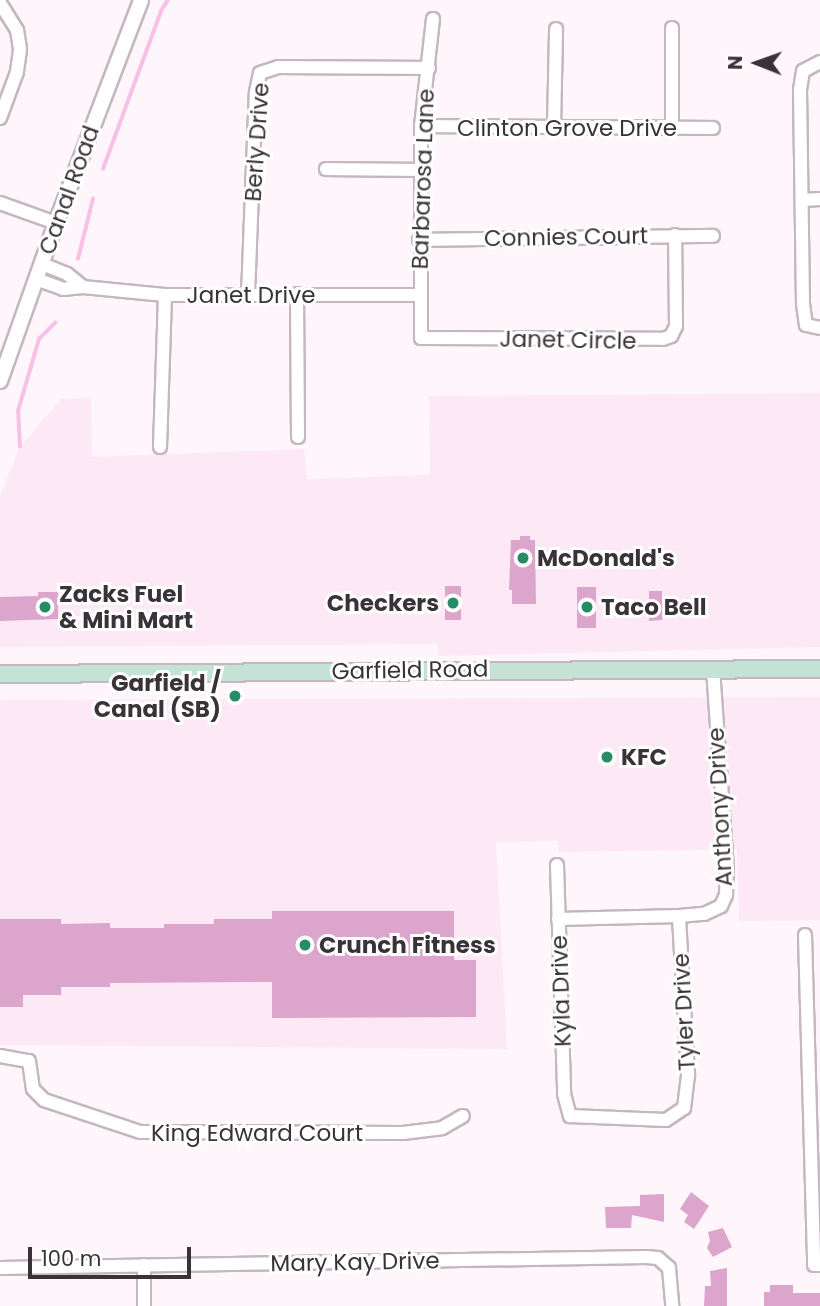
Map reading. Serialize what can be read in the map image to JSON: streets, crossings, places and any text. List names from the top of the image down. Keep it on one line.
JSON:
{"streets":{"main road":["Garfield Road"],"street":["Clinton Grove Drive","Berly Drive","Barbarosa Lane","Canal Road","Connies Court","Janet Drive","Janet Circle","Anthony Drive","Kyla Drive","Tyler Drive","King Edward Court","Mary Kay Drive"]},"crossings":[["Clinton Grove Drive","Barbarosa Lane"],["Berly Drive","Barbarosa Lane"],["Berly Drive","Janet Drive"],["Barbarosa Lane","Connies Court"],["Barbarosa Lane","Janet Drive"],["Barbarosa Lane","Janet Circle"],["Canal Road","Janet Drive"],["Connies Court","Janet Circle"],["Garfield Road","Anthony Drive"],["Anthony Drive","Kyla Drive"],["Anthony Drive","Tyler Drive"],["Kyla Drive","Tyler Drive"]],"places":["McDonald's","Checkers","Zacks Fuel & Mini Mart","Taco Bell","Garfield / Canal (SB)","KFC","Crunch Fitness"],"scale_bar":"100 m","north":"left"}
